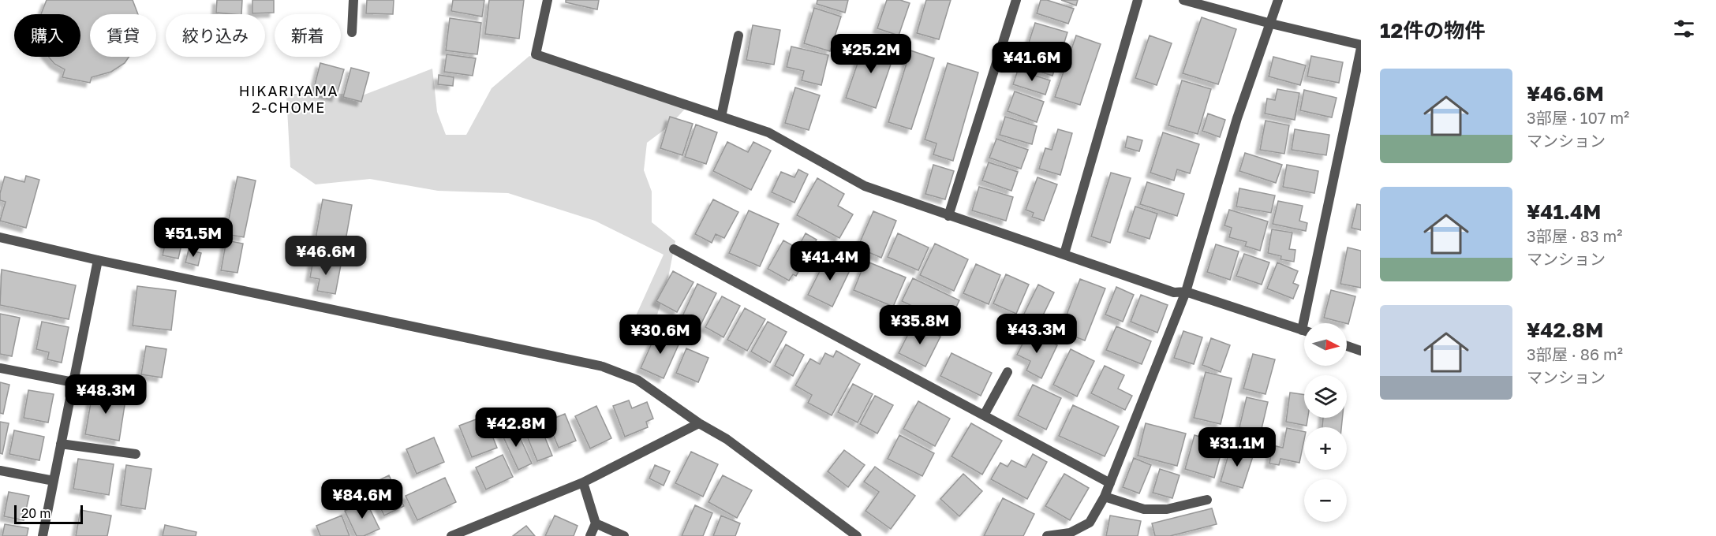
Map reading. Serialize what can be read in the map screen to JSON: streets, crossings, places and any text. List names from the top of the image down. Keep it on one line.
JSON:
{"districts":["HIKARIYAMA 2-CHOME"],"scale_bar":"20 m","north":"right","page":{"heading":"12件の物件","chip":["購入","賃貸","絞り込み","新着"],"price":["¥25.2M","¥41.6M","¥51.5M","¥46.6M","¥41.4M","¥35.8M","¥43.3M","¥30.6M","¥48.3M","¥42.8M","¥31.1M","¥84.6M"],"list":[{"name":"¥46.6M","note":"3部屋 · 107 m² · マンション"},{"name":"¥41.4M","note":"3部屋 · 83 m² · マンション"},{"name":"¥42.8M","note":"3部屋 · 86 m² · マンション"}],"map_buttons":["+","−"],"scale":"20 m"}}
